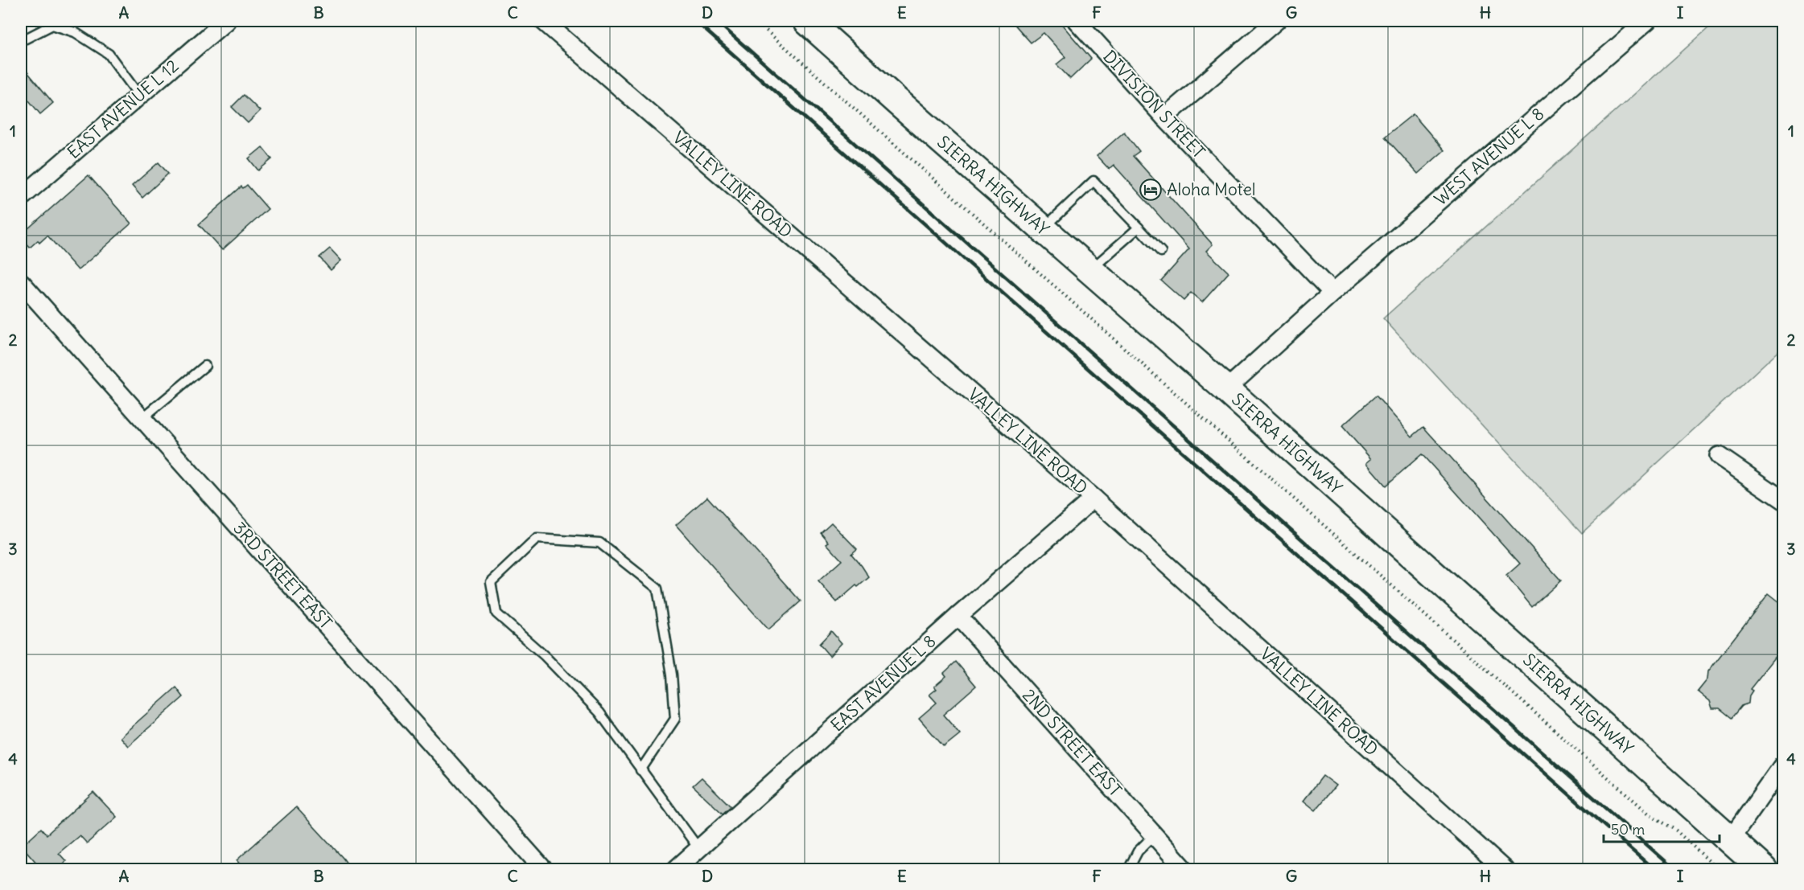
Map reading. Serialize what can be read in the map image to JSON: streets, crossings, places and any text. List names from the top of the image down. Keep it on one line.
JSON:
{"streets":{"main road":["SIERRA HIGHWAY"],"street":["DIVISION STREET","EAST AVENUE L 12","WEST AVENUE L 8","VALLEY LINE ROAD","3RD STREET EAST","EAST AVENUE L 8","2ND STREET EAST"]},"crossings":[["DIVISION STREET","WEST AVENUE L 8"],["VALLEY LINE ROAD","EAST AVENUE L 8"],["EAST AVENUE L 8","2ND STREET EAST"]],"places":{"hotel":["Aloha Motel"]},"scale_bar":"50 m","grid":{"columns":["A","B","C","D","E","F","G","H","I"],"rows":["1","2","3","4"]}}
